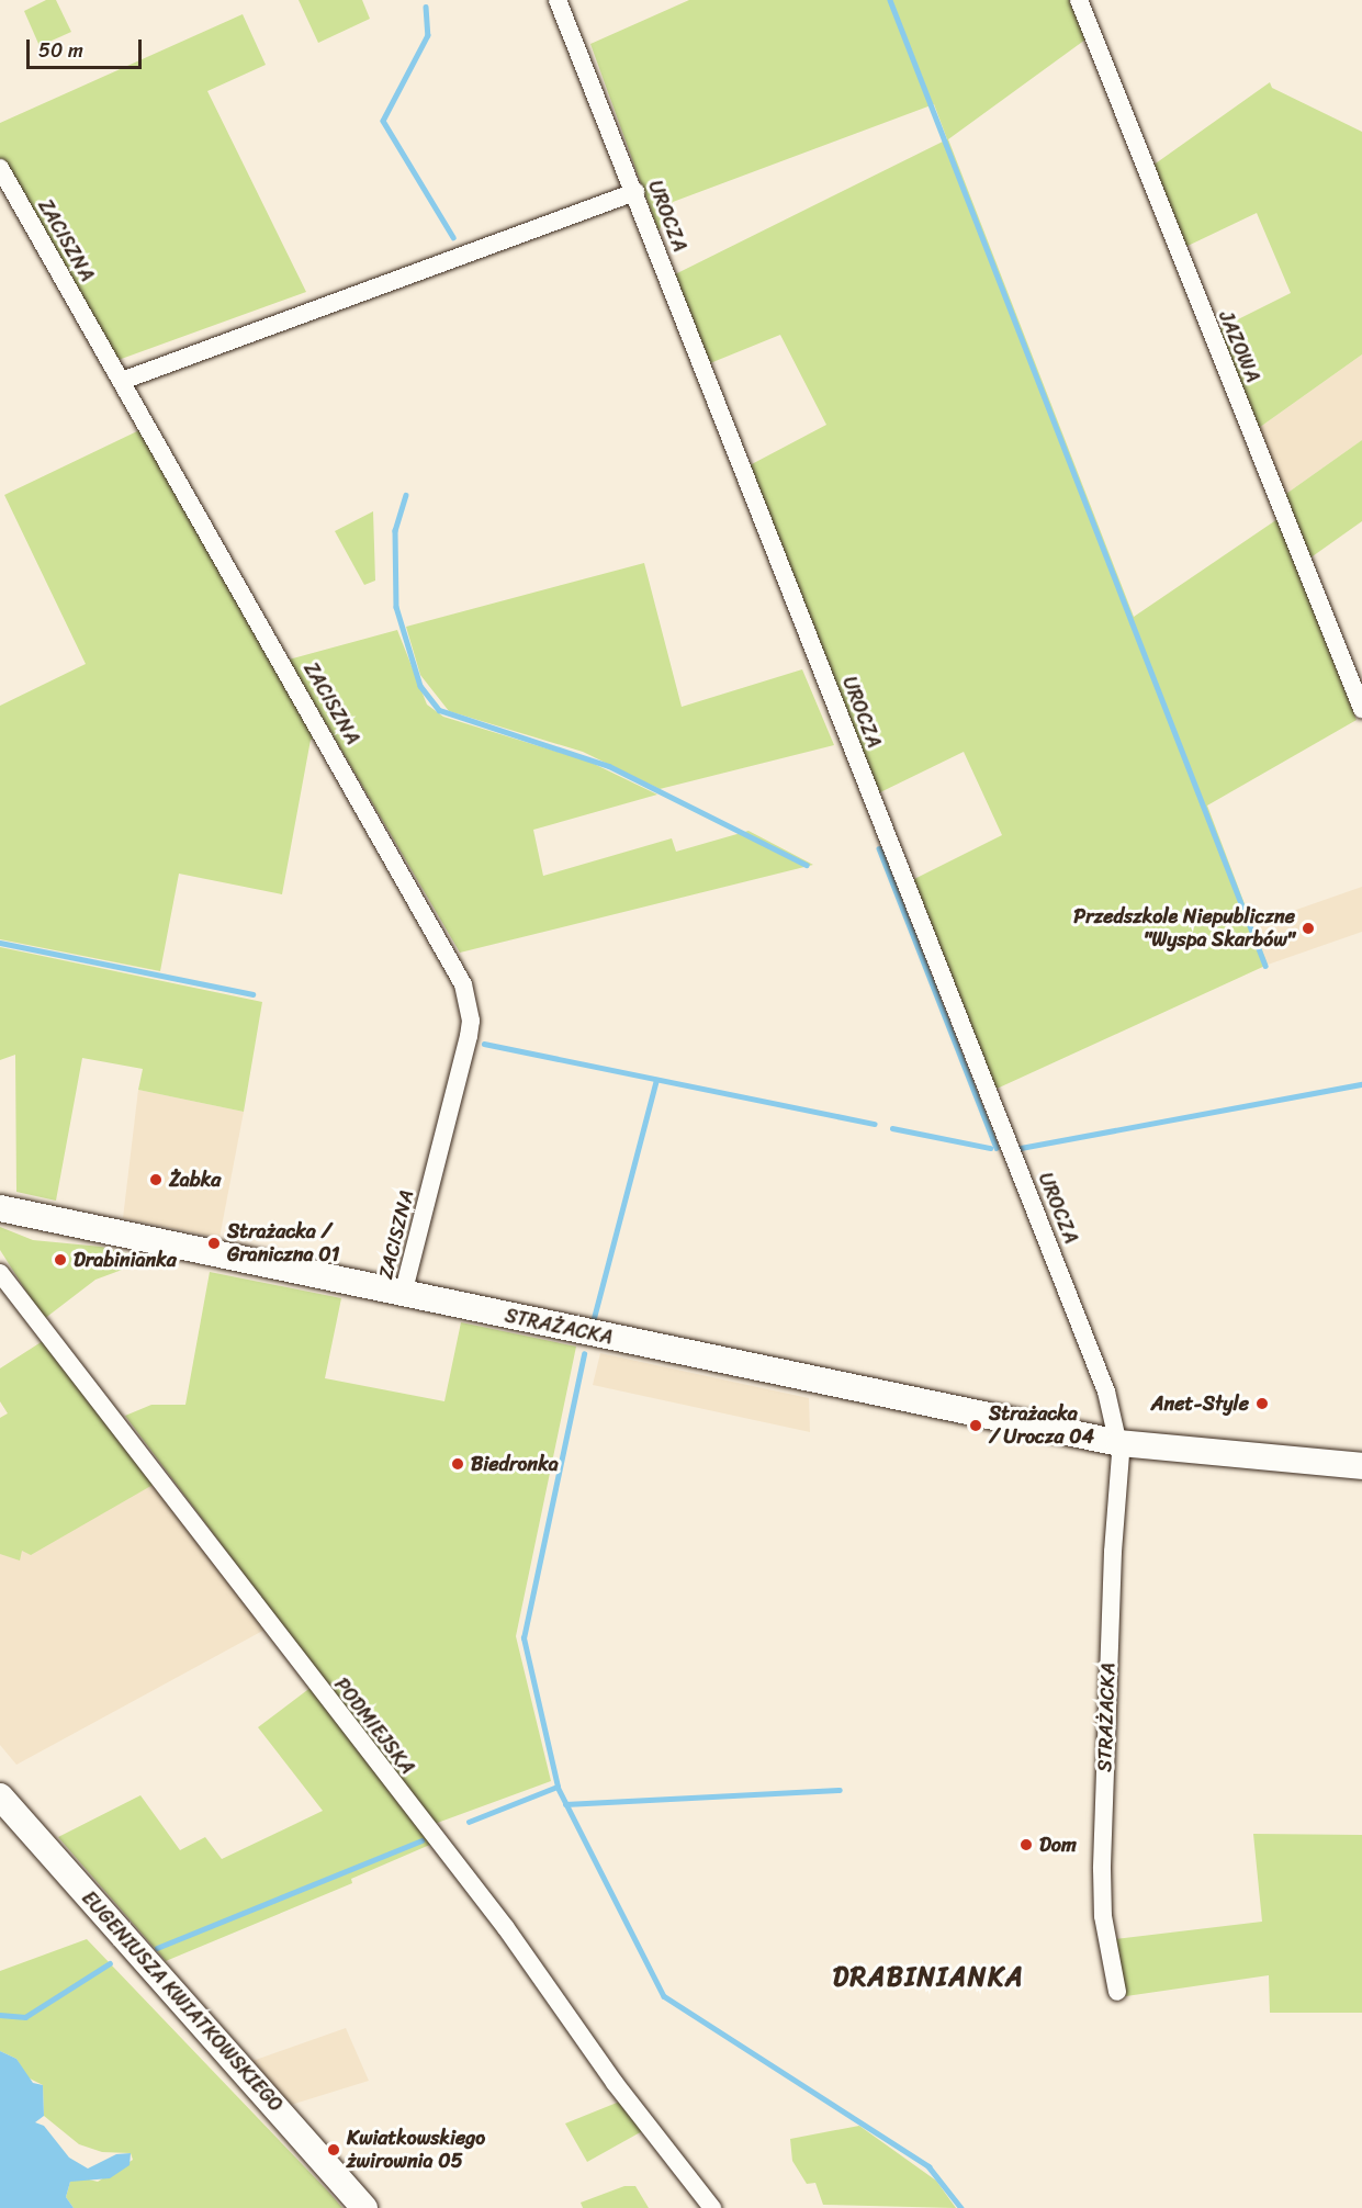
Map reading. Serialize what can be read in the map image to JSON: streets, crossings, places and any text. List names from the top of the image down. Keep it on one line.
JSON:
{"streets":{"street":["UROCZA","ZACISZNA","JAZOWA","STRAŻACKA","PODMIEJSKA","EUGENIUSZA KWIATKOWSKIEGO"]},"crossings":[["UROCZA","STRAŻACKA"],["ZACISZNA","STRAŻACKA"]],"districts":["DRABINIANKA"],"places":["Przedszkole Niepubliczne \"Wyspa Skarbów\"","Żabka","Strażacka / Graniczna 01","Drabinianka","Anet-Style","Strażacka / Urocza 04","Biedronka","Dom","Kwiatkowskiego żwirownia 05"],"scale_bar":"50 m"}
